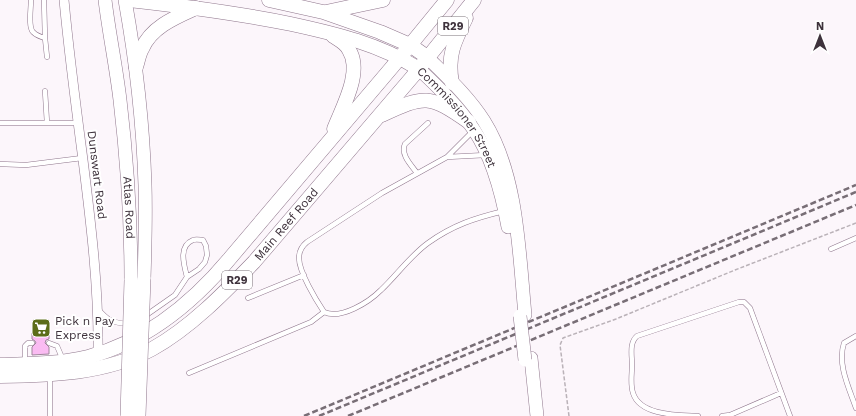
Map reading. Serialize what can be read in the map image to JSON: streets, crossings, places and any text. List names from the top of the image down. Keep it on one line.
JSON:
{"streets":{"main road":["R29","Commissioner Street","Atlas Road","Main Reef Road"],"street":["Dunswart Road"]},"crossings":[["Commissioner Street","Main Reef Road"],["Dunswart Road","Main Reef Road"]],"places":{"supermarket":["Pick n Pay Express"]},"north":"top"}
